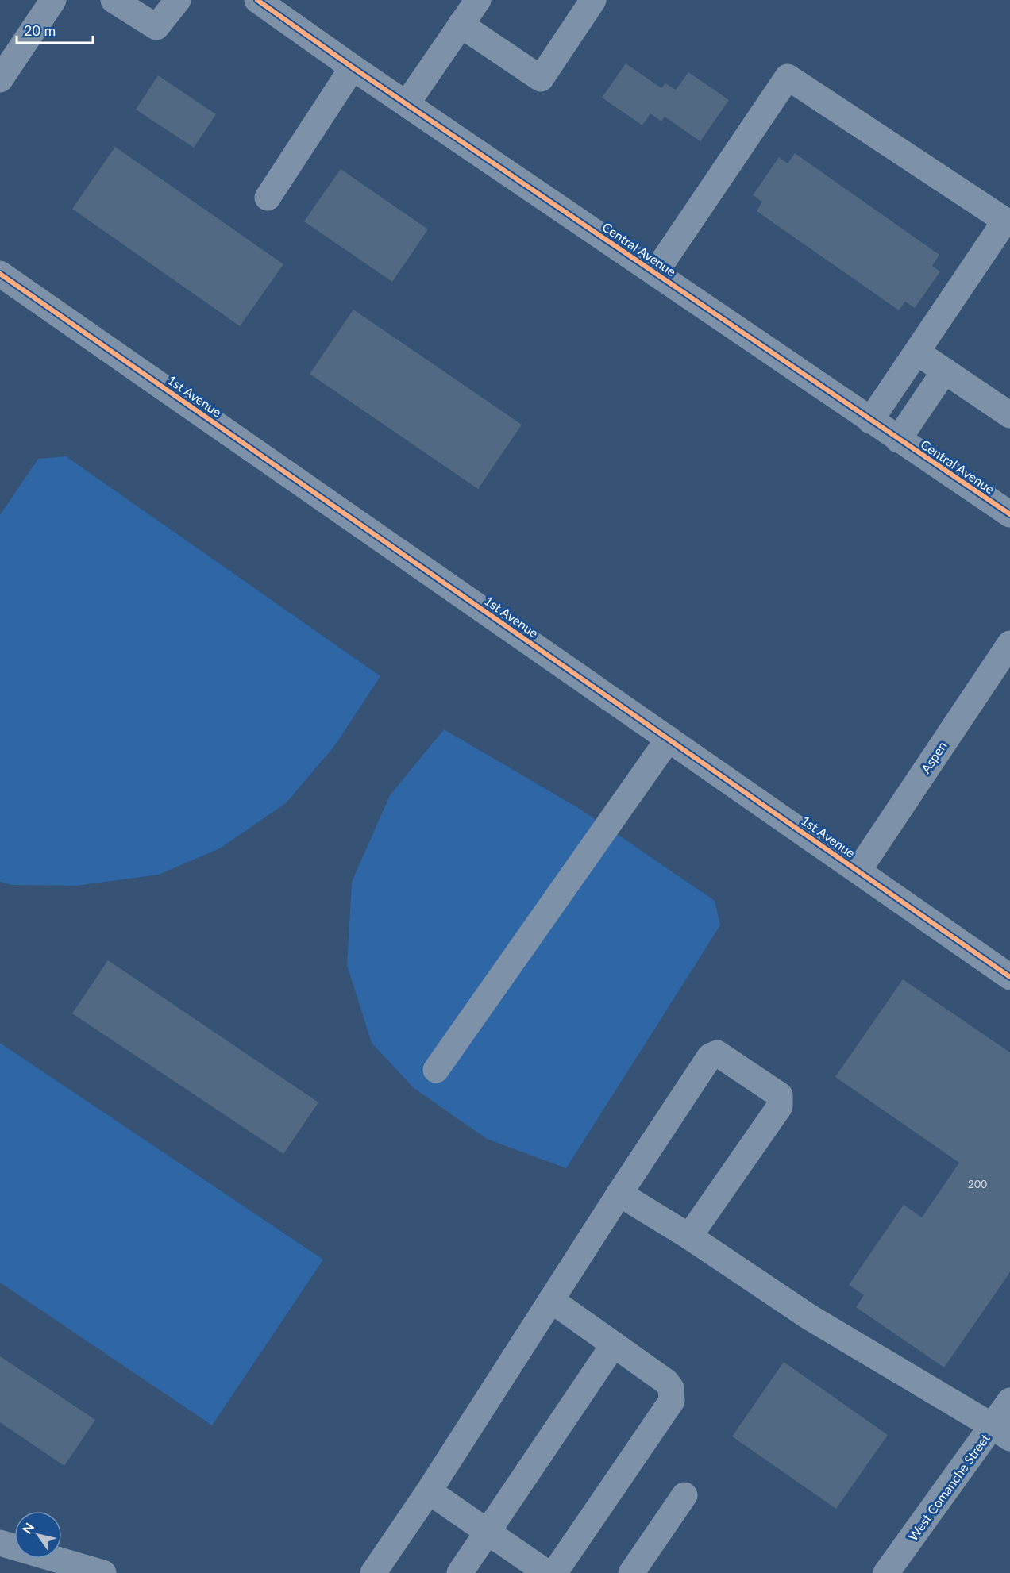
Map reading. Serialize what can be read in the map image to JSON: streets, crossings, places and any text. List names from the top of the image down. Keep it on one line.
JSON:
{"streets":{"street":["Central Avenue","1st Avenue","Aspen","West Comanche Street"]},"crossings":[["1st Avenue","Aspen"]],"house_numbers":["200"],"scale_bar":"20 m","north":"top left"}
